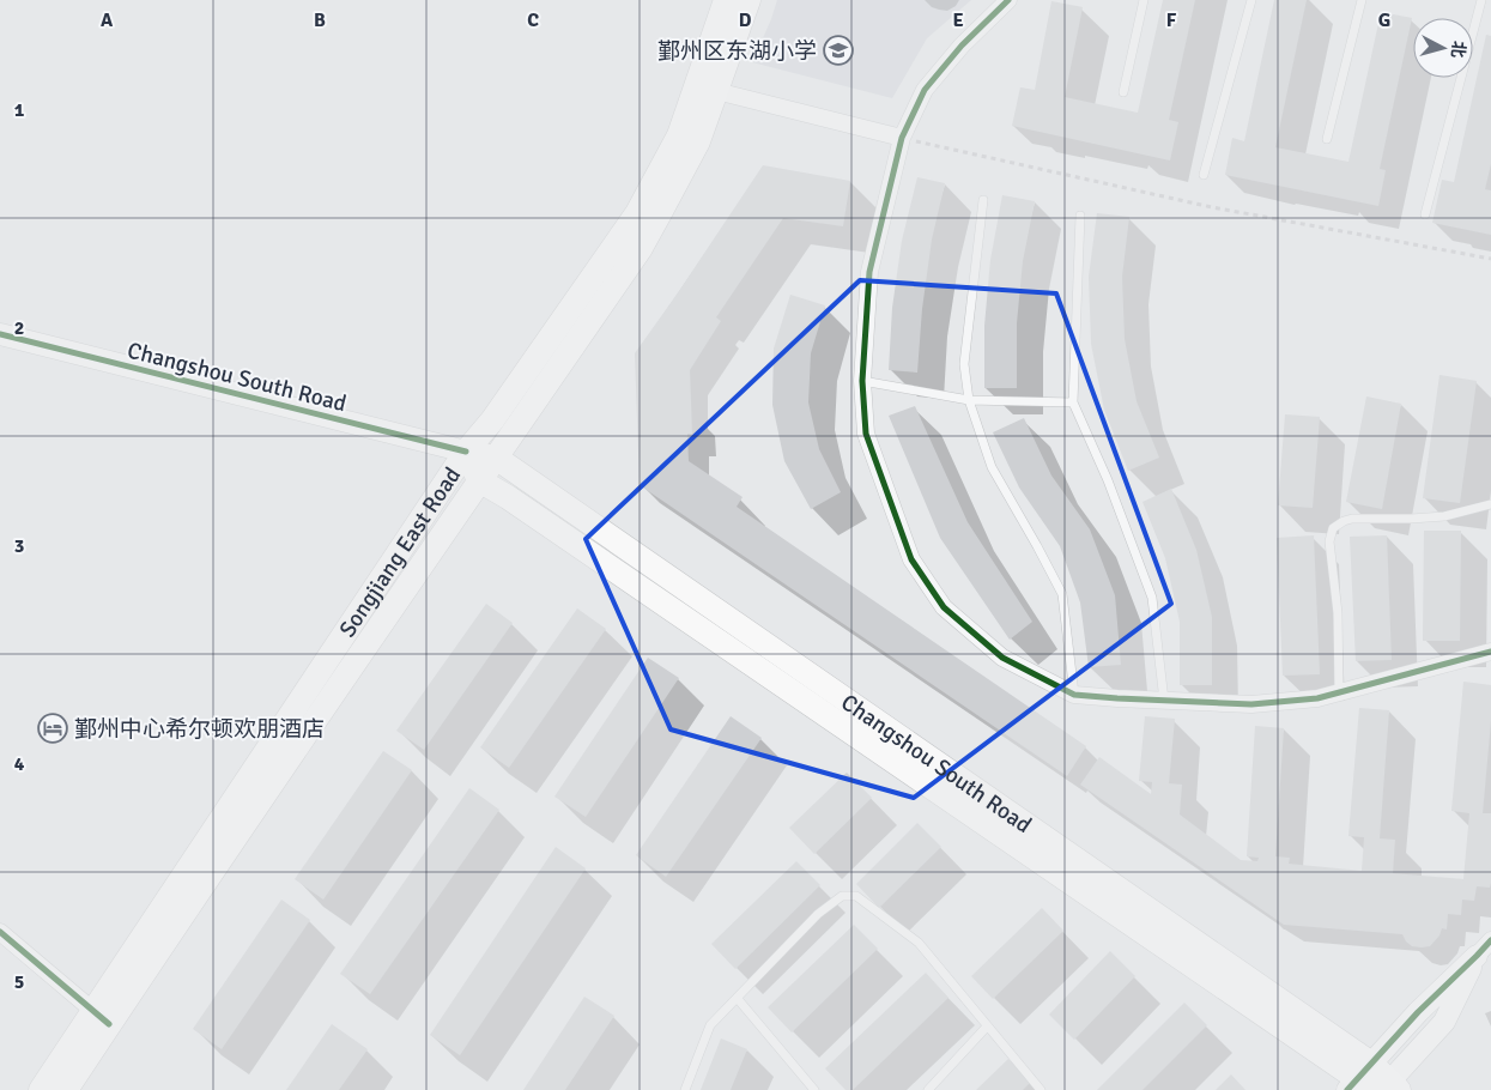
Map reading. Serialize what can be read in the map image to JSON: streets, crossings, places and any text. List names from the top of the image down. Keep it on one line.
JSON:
{"streets":{"main road":["Changshou South Road","Songjiang East Road"]},"crossings":[["Changshou South Road","Songjiang East Road"]],"places":{"school or university":["鄞州区东湖小学"],"hotel":["鄞州中心希尔顿欢朋酒店"]},"north":"right","grid":{"columns":["A","B","C","D","E","F","G"],"rows":["1","2","3","4","5"]}}
